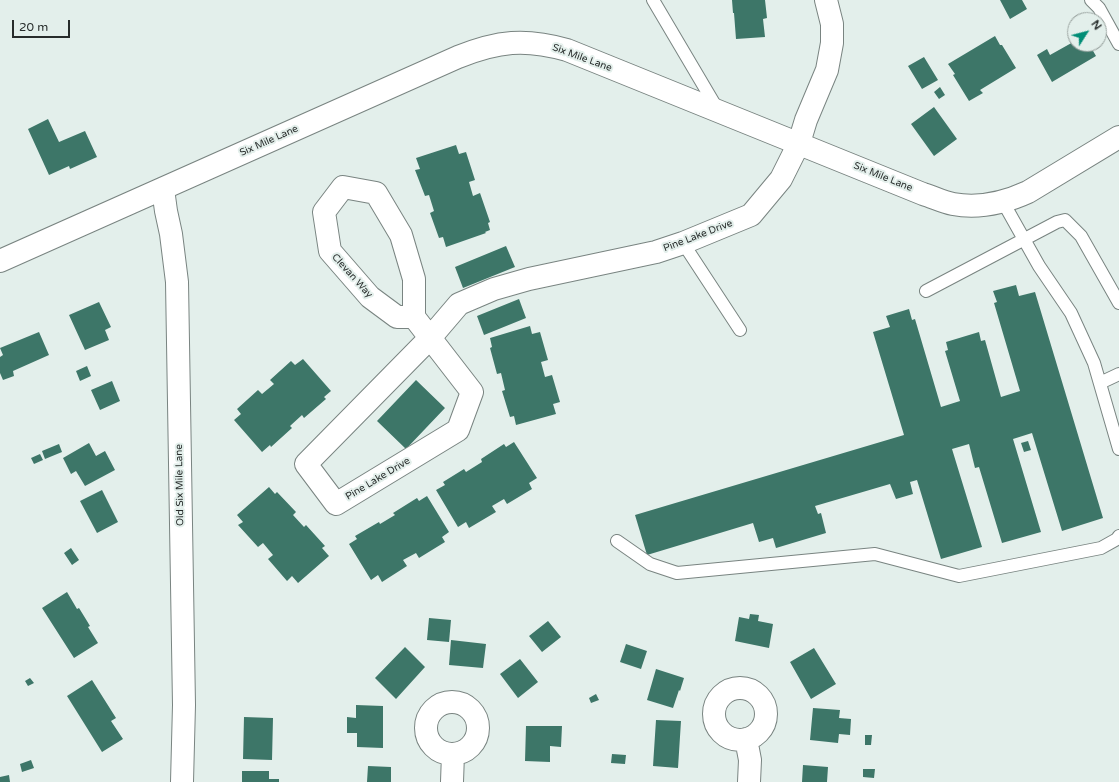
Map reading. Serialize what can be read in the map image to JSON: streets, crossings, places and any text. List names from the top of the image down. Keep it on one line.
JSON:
{"streets":{"street":["Six Mile Lane","Pine Lake Drive","Clevan Way","Old Six Mile Lane"]},"crossings":[["Six Mile Lane","Pine Lake Drive"],["Six Mile Lane","Old Six Mile Lane"]],"scale_bar":"20 m","north":"top right"}
